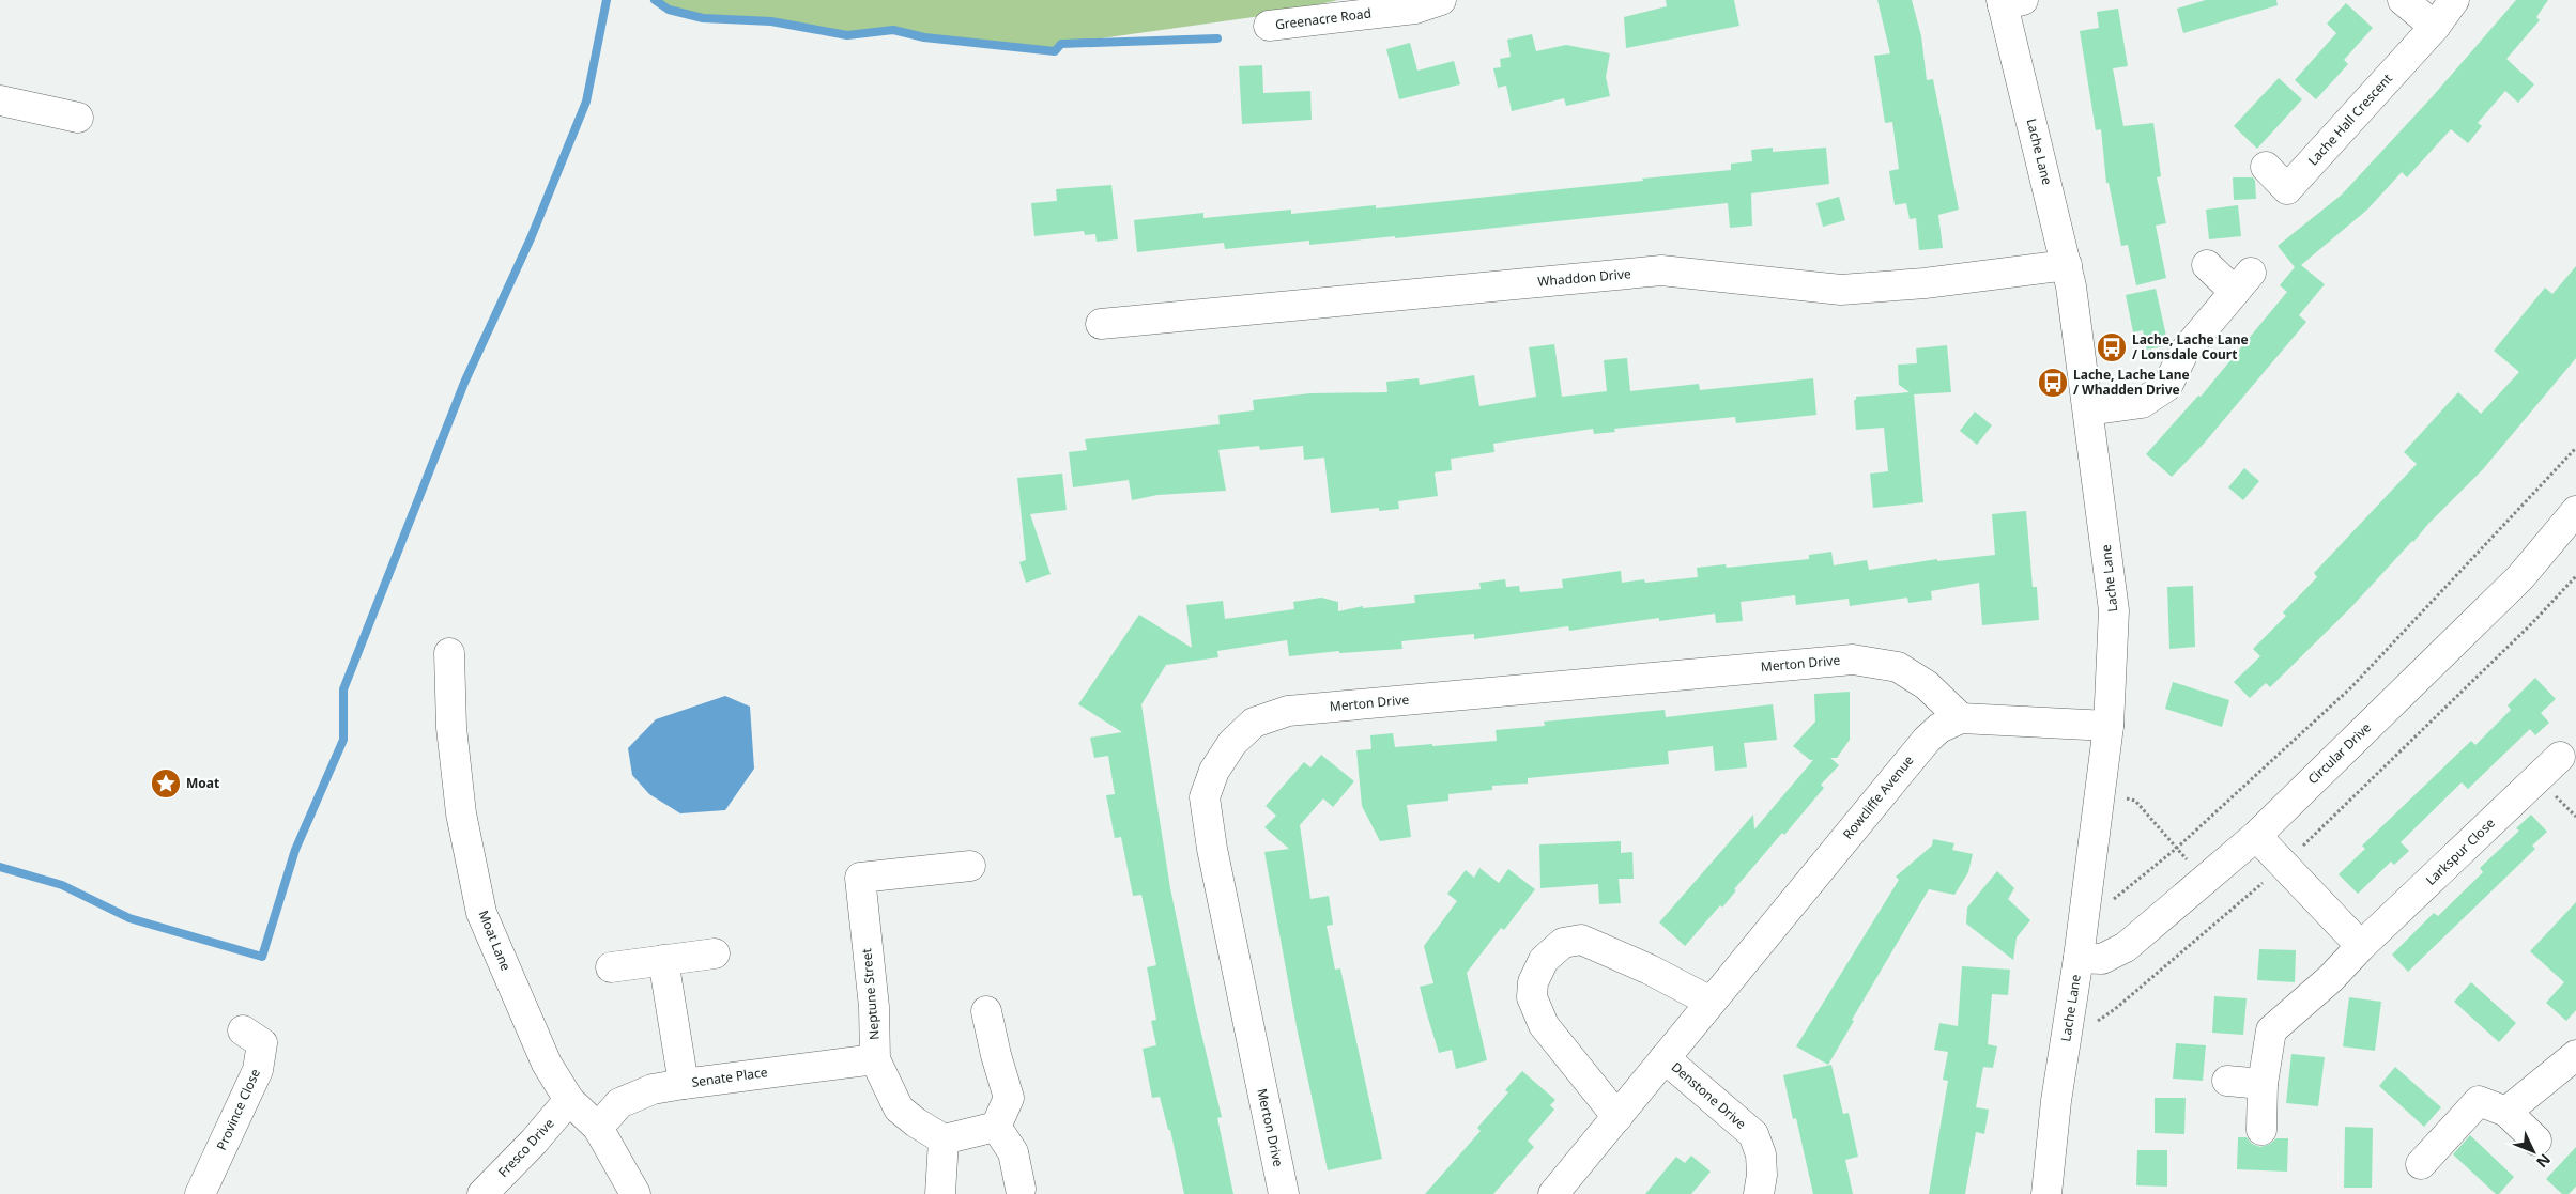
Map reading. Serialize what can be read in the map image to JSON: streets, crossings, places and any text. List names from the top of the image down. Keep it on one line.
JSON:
{"streets":{"street":["Greenacre Road","Lache Hall Crescent","Lache Lane","Whaddon Drive","Merton Drive","Circular Drive","Rowcliffe Avenue","Larkspur Close","Moat Lane","Neptune Street","Senate Place","Denstone Drive","Province Close","Fresco Drive"]},"crossings":[["Lache Lane","Whaddon Drive"],["Lache Lane","Circular Drive"],["Lache Lane","Rowcliffe Avenue"],["Merton Drive","Rowcliffe Avenue"],["Rowcliffe Avenue","Denstone Drive"],["Moat Lane","Senate Place"],["Moat Lane","Fresco Drive"],["Neptune Street","Senate Place"]],"places":{"bus stop":["Lache, Lache Lane / Lonsdale Court","Lache, Lache Lane / Whadden Drive"],"place":["Moat"]},"north":"bottom right"}
